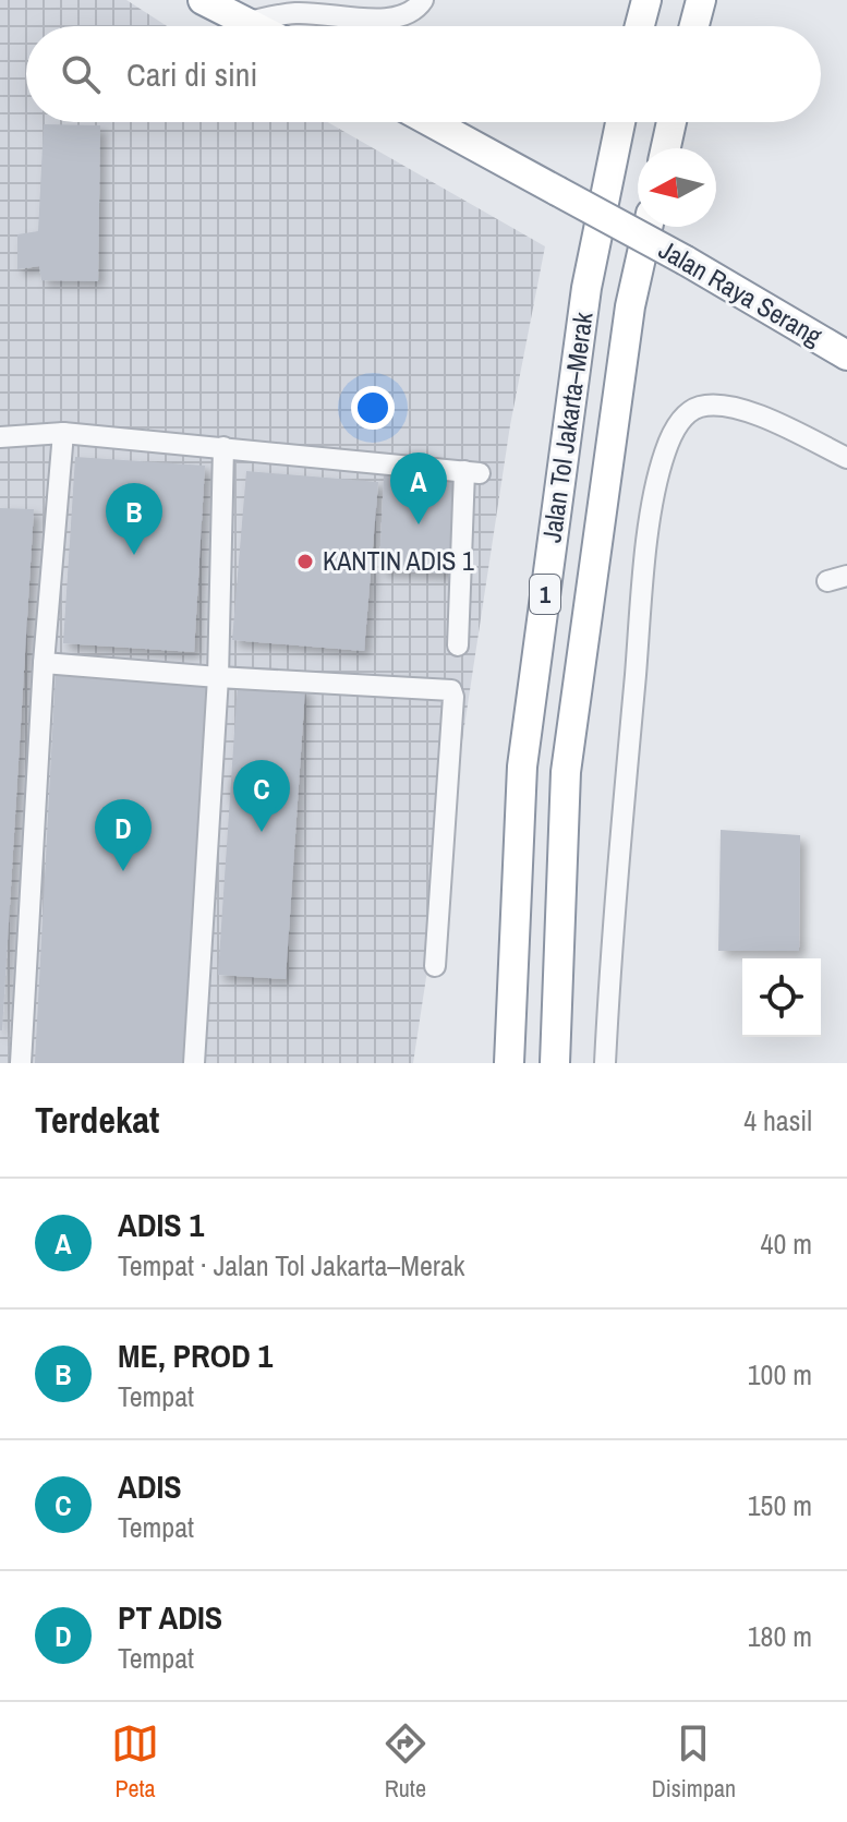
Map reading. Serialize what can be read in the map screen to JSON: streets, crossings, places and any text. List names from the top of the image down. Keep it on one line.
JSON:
{"streets":{"highway":["Jalan Raya Serang","Jalan Tol Jakarta–Merak","1"]},"places":["KANTIN ADIS 1"],"north":"left","page":{"search":"Cari di sini","pins":["A","B","C","D"],"heading":["Terdekat","4 hasil"],"list":[{"mark":"A","name":"ADIS 1","note":"Tempat · Jalan Tol Jakarta–Merak","value":"40 m"},{"mark":"B","name":"ME, PROD 1","note":"Tempat","value":"100 m"},{"mark":"C","name":"ADIS","note":"Tempat","value":"150 m"},{"mark":"D","name":"PT ADIS","note":"Tempat","value":"180 m"}],"nav":["Peta","Rute","Disimpan"]}}
